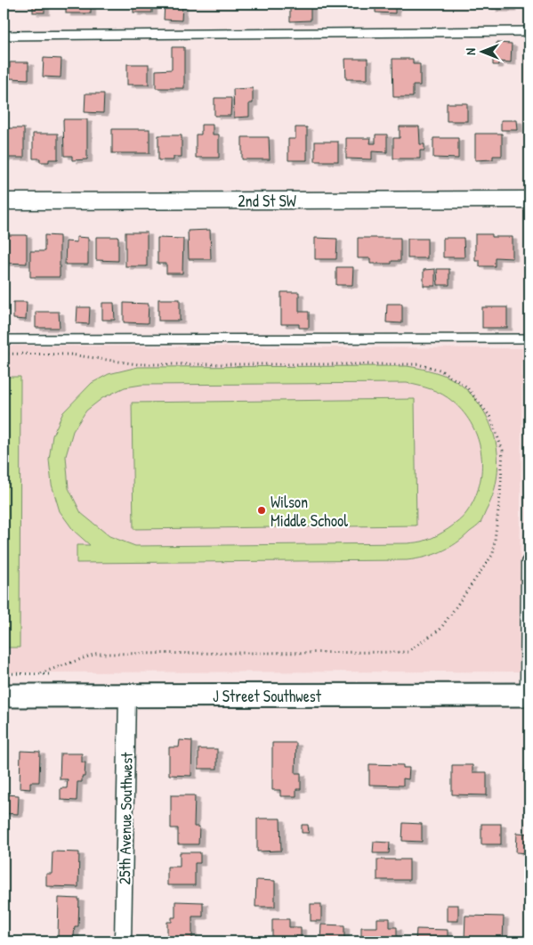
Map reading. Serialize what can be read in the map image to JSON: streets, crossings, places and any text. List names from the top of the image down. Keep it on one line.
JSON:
{"streets":{"street":["2nd St SW","J Street Southwest","25th Avenue Southwest"]},"crossings":[["J Street Southwest","25th Avenue Southwest"]],"places":["Wilson Middle School"],"north":"left"}
